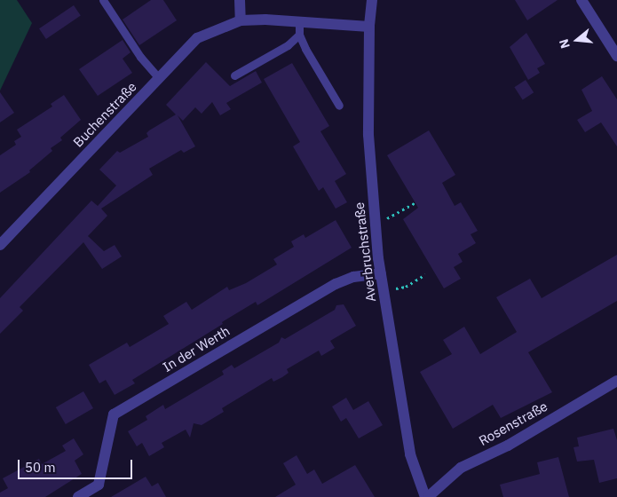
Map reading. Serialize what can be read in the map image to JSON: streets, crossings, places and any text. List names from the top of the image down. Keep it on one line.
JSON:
{"streets":{"street":["Buchenstraße","Averbruchstraße","In der Werth","Rosenstraße"]},"crossings":[["Buchenstraße","Averbruchstraße"],["Averbruchstraße","In der Werth"],["Averbruchstraße","Rosenstraße"]],"scale_bar":"50 m","north":"left"}
